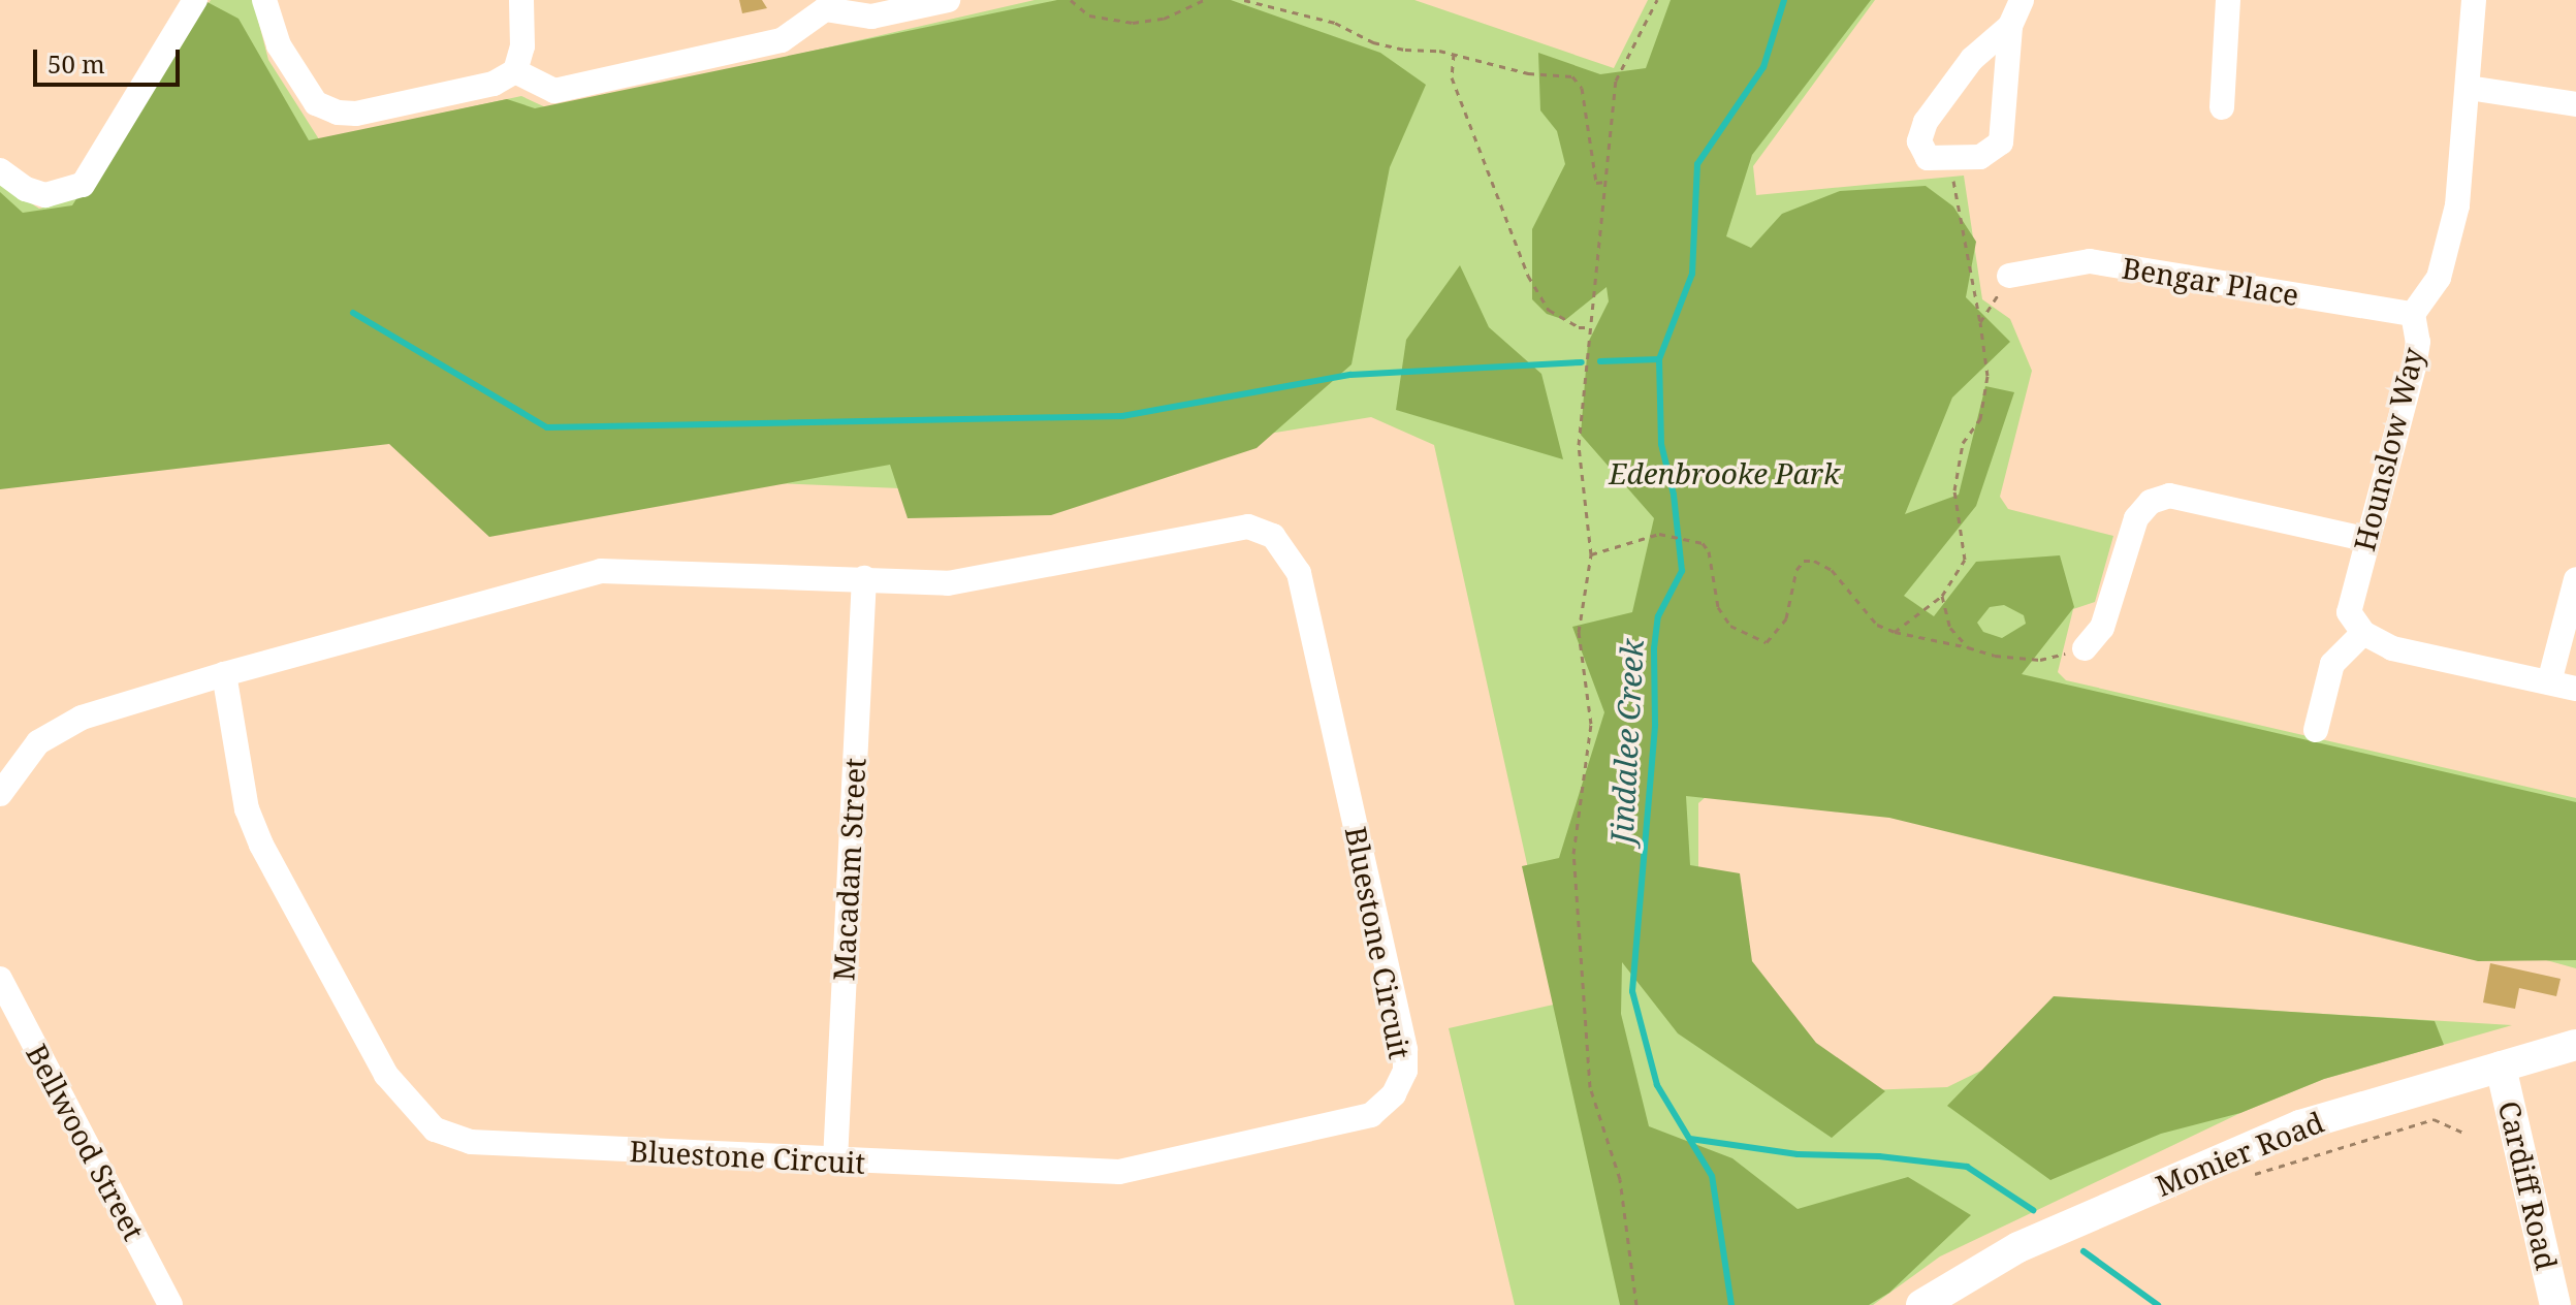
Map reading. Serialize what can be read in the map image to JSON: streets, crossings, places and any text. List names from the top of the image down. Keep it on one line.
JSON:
{"streets":{"main road":["Monier Road","Cardiff Road"],"street":["Bengar Place","Hounslow Way","Macadam Street","Bluestone Circuit","Bellwood Street"]},"crossings":[["Bengar Place","Hounslow Way"],["Macadam Street","Bluestone Circuit"],["Monier Road","Cardiff Road"]],"water":["Jindalee Creek"],"parks":["Edenbrooke Park"],"scale_bar":"50 m"}
